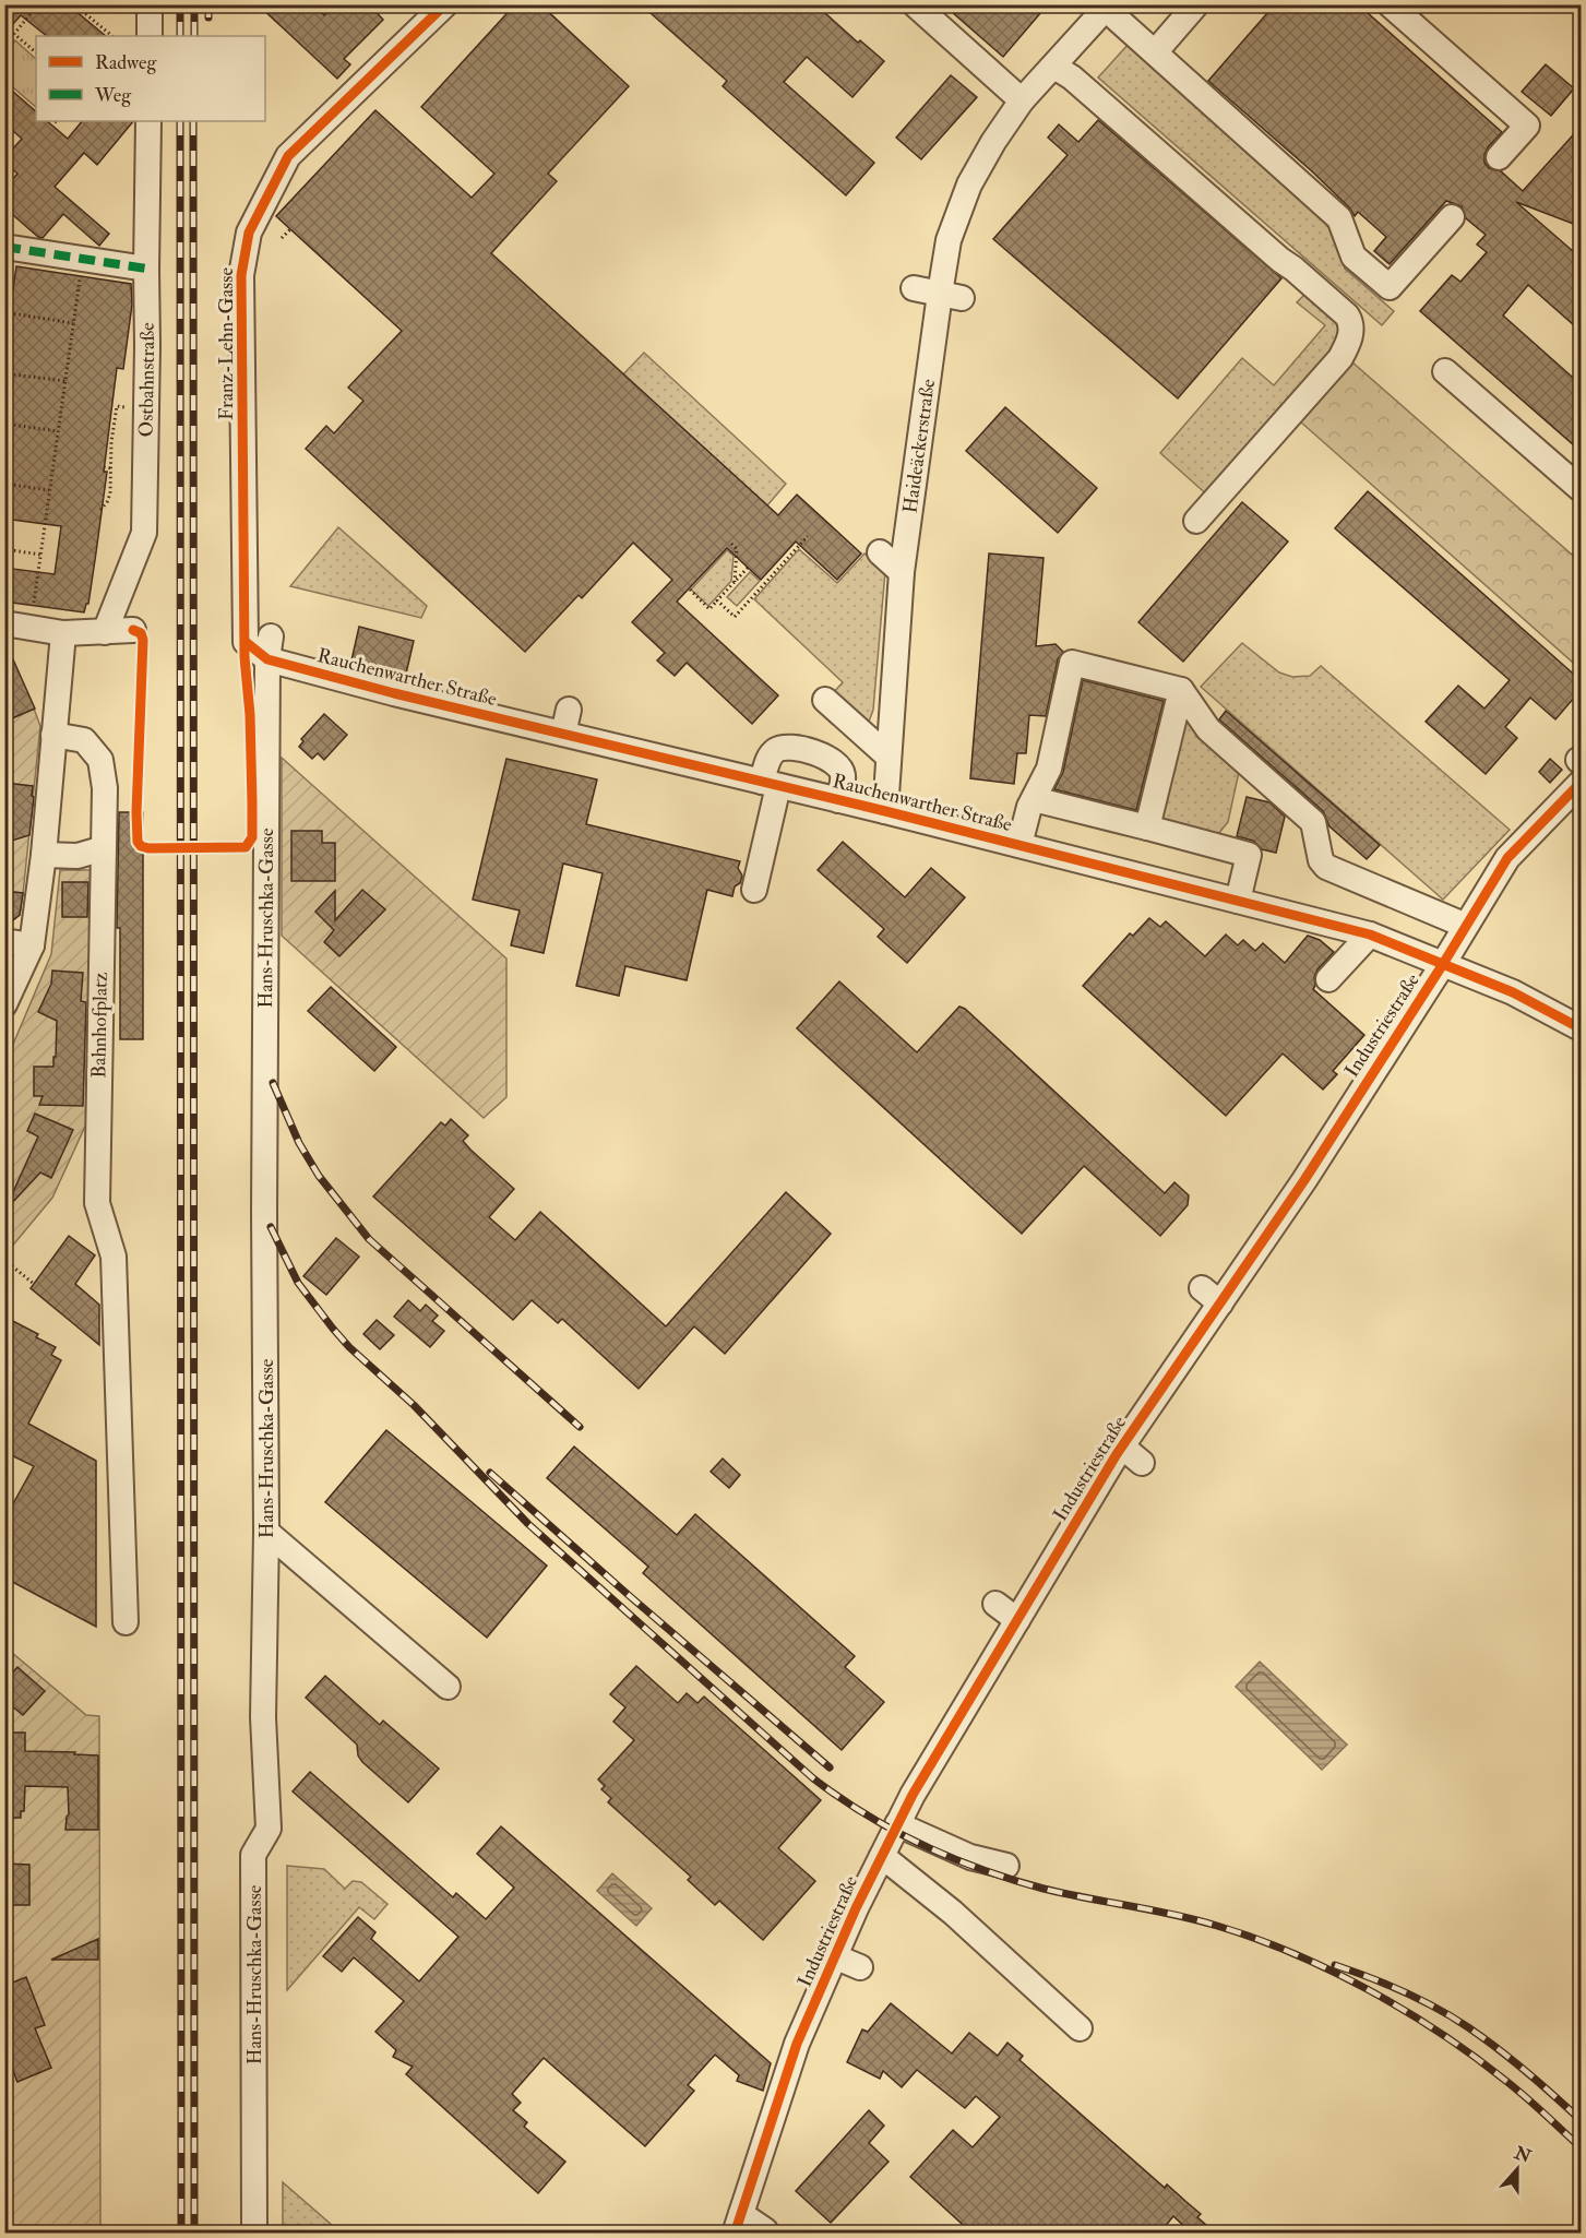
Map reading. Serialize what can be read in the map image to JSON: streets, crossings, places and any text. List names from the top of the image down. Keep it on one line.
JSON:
{"streets":{"street":["Franz-Lehn-Gasse","Ostbahnstraße","Haideäckerstraße","Rauchenwarther Straße","Hans-Hruschka-Gasse","Bahnhofplatz","Industriestraße"]},"crossings":[["Franz-Lehn-Gasse","Rauchenwarther Straße"],["Haideäckerstraße","Rauchenwarther Straße"],["Rauchenwarther Straße","Hans-Hruschka-Gasse"],["Rauchenwarther Straße","Industriestraße"]],"legend":["Radweg","Weg"],"north":"top"}
